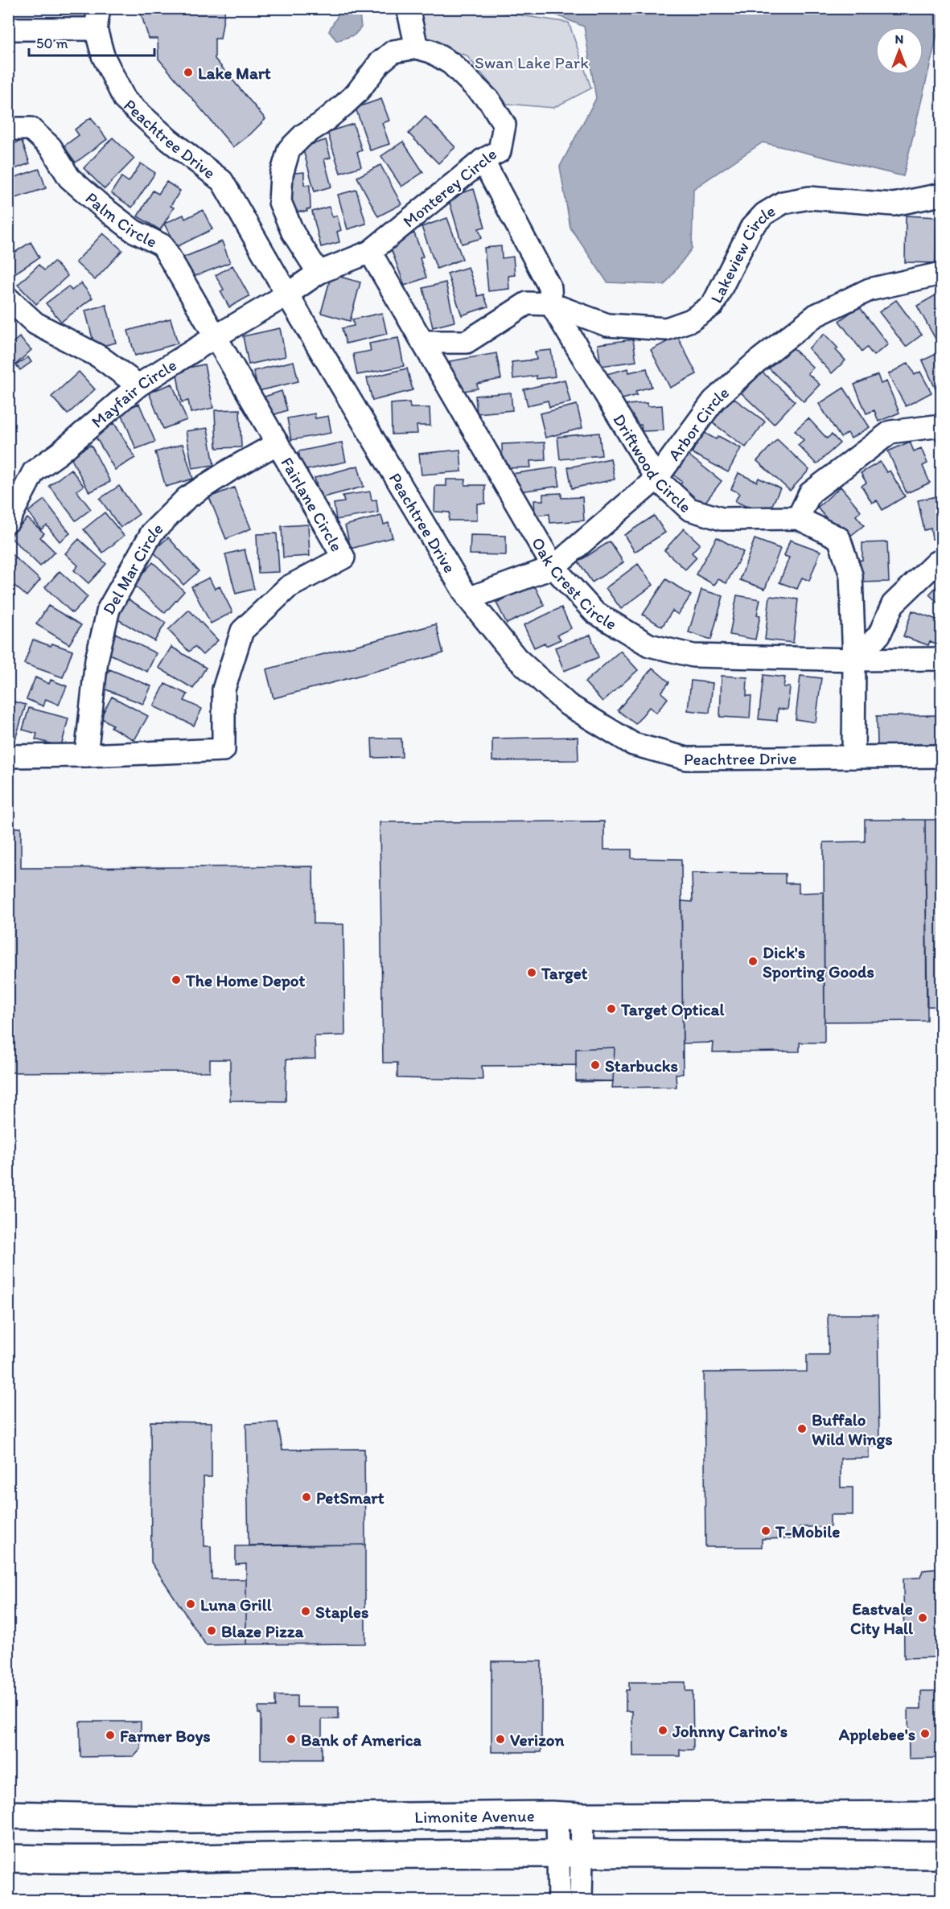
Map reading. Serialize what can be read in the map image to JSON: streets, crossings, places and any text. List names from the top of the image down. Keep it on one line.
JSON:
{"streets":{"main road":["Limonite Avenue"],"street":["Peachtree Drive","Monterey Circle","Palm Circle","Lakeview Circle","Mayfair Circle","Arbor Circle","Driftwood Circle","Fairlane Circle","Del Mar Circle","Oak Crest Circle"]},"crossings":[["Peachtree Drive","Monterey Circle"],["Peachtree Drive","Mayfair Circle"],["Peachtree Drive","Arbor Circle"],["Peachtree Drive","Driftwood Circle"],["Monterey Circle","Mayfair Circle"],["Monterey Circle","Driftwood Circle"],["Monterey Circle","Oak Crest Circle"],["Palm Circle","Mayfair Circle"],["Palm Circle","Fairlane Circle"],["Lakeview Circle","Driftwood Circle"],["Lakeview Circle","Oak Crest Circle"],["Mayfair Circle","Fairlane Circle"],["Arbor Circle","Driftwood Circle"],["Arbor Circle","Oak Crest Circle"],["Driftwood Circle","Oak Crest Circle"],["Fairlane Circle","Del Mar Circle"]],"parks":["Swan Lake Park"],"places":["Lake Mart","Dick's Sporting Goods","Target","The Home Depot","Target Optical","Starbucks","Buffalo Wild Wings","PetSmart","T-Mobile","Luna Grill","Staples","Eastvale City Hall","Blaze Pizza","Johnny Carino's","Applebee's","Farmer Boys","Bank of America","Verizon"],"scale_bar":"50 m","north":"top"}
